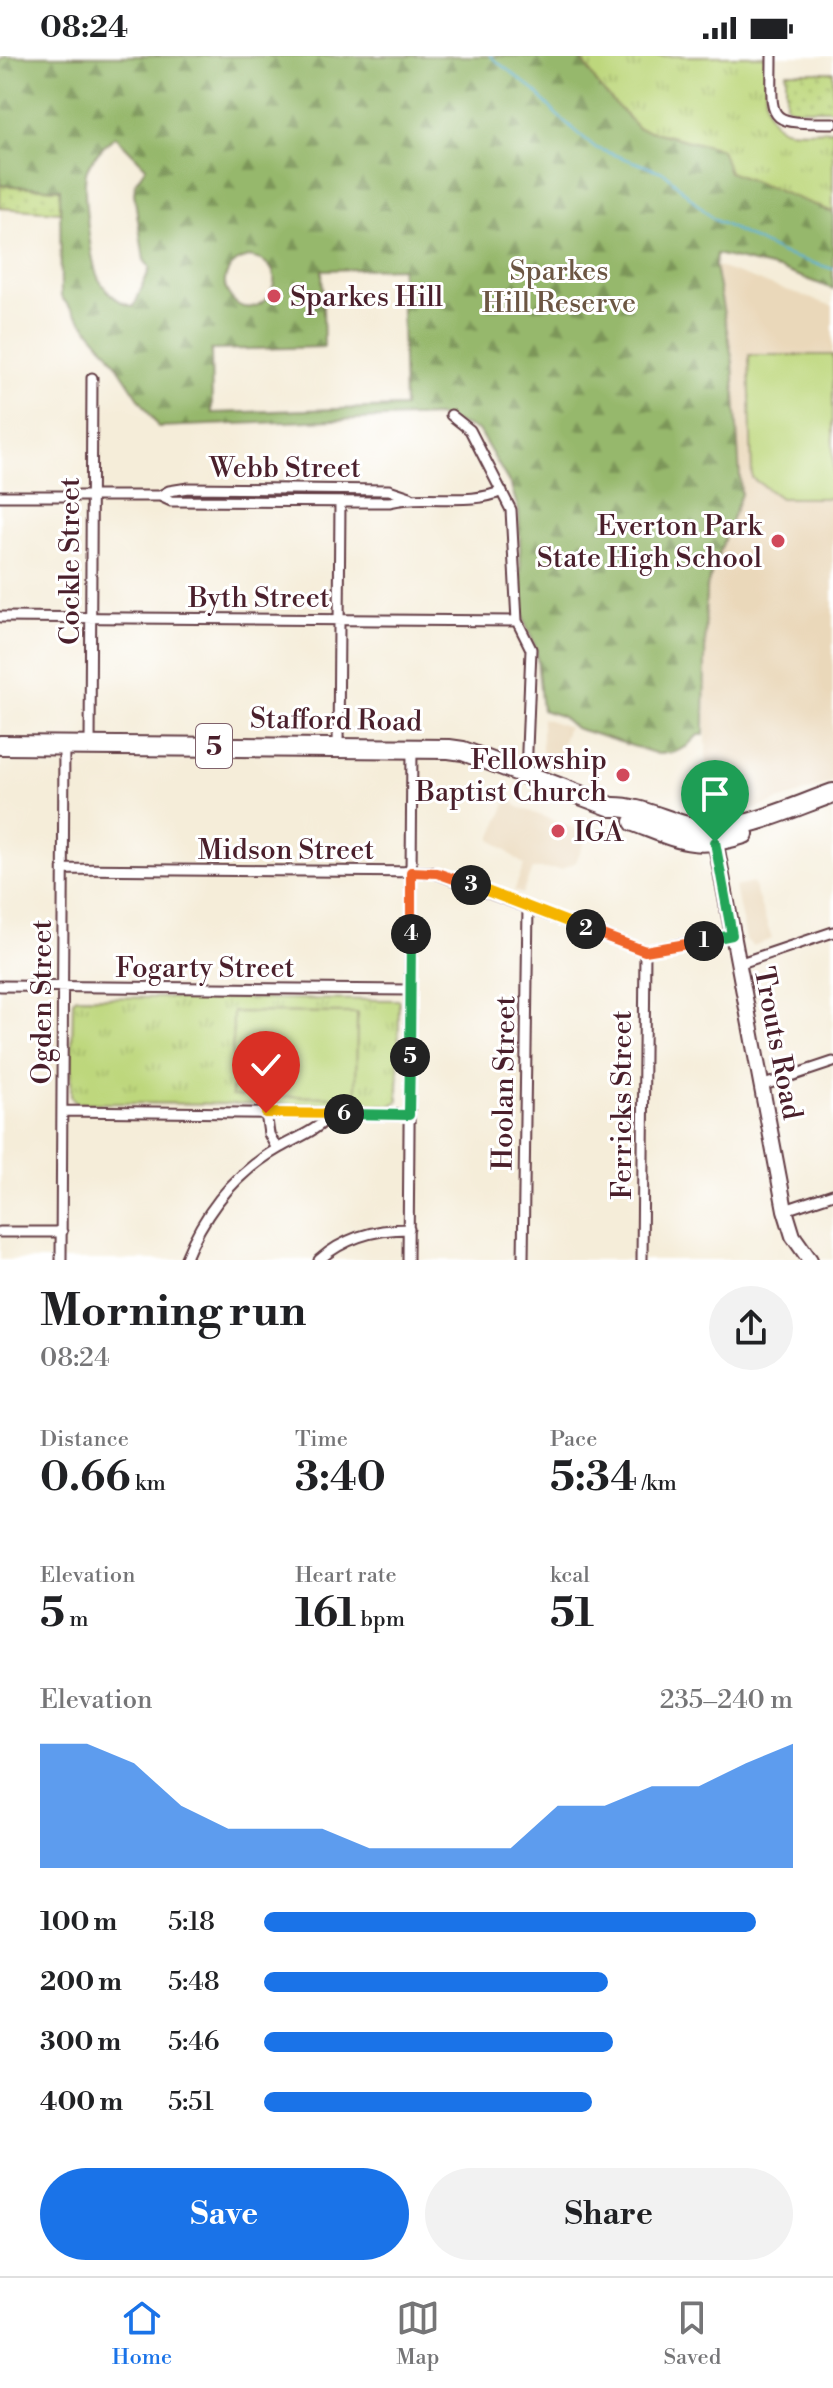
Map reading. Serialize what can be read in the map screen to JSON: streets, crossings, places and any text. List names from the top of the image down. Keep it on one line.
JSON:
{"streets":{"highway":["Stafford Road","5"],"street":["Webb Street","Cockle Street","Byth Street","Midson Street","Fogarty Street","Ogden Street","Trouts Road","Hoolan Street","Ferricks Street"]},"crossings":[["Webb Street","Cockle Street"],["Cockle Street","Byth Street"],["Cockle Street","Stafford Road"],["Stafford Road","Ogden Street"],["Stafford Road","Trouts Road"],["Midson Street","Ogden Street"],["Midson Street","Hoolan Street"],["Midson Street","Ferricks Street"],["Fogarty Street","Ogden Street"]],"parks":["Sparkes Hill Reserve"],"places":["Sparkes Hill","Everton Park State High School","Fellowship Baptist Church","IGA"],"page":{"status":"08:24","pins":["3","2","4","1","5","6"],"heading":["Morning run","08:24"],"stats":[["Distance","0.66 km"],["Time","3:40"],["Pace","5:34 /km"],["Elevation","5 m"],["Heart rate","161 bpm"],["kcal","51"]],"chart":["Elevation","235–240 m"],"list":[{"name":"100 m","note":"5:18"},{"name":"200 m","note":"5:48"},{"name":"300 m","note":"5:46"},{"name":"400 m","note":"5:51"}],"buttons":["Save","Share"],"tabs":["Home","Map","Saved"]}}
